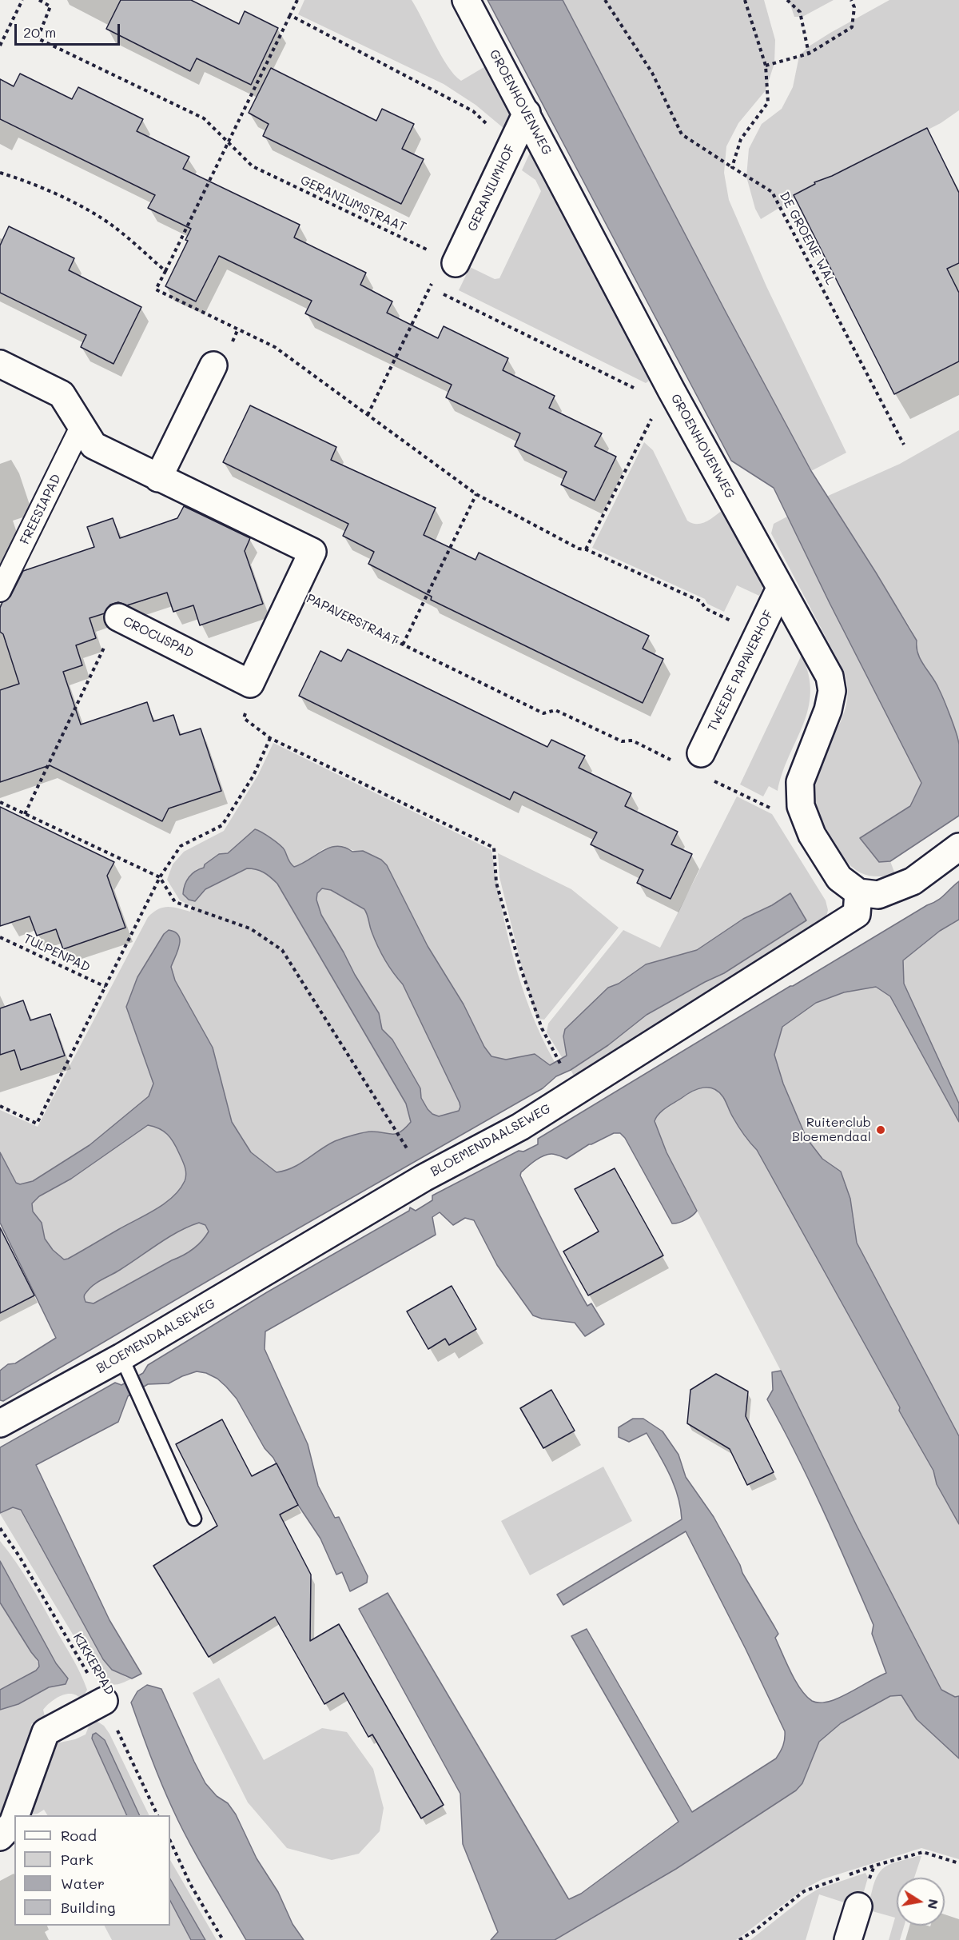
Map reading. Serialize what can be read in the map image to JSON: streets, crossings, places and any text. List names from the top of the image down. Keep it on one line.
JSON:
{"streets":{"street":["GROENHOVENWEG","GERANIUMHOF","FREESIAPAD","PAPAVERSTRAAT","CROCUSPAD","TWEEDE PAPAVERHOF","BLOEMENDAALSEWEG"],"path":["GERANIUMSTRAAT","DE GROENE WAL","TULPENPAD","KIKKERPAD"]},"crossings":[["GROENHOVENWEG","GERANIUMHOF"],["GROENHOVENWEG","TWEEDE PAPAVERHOF"],["GROENHOVENWEG","BLOEMENDAALSEWEG"],["GERANIUMHOF","GERANIUMSTRAAT"],["FREESIAPAD","PAPAVERSTRAAT"]],"places":["Ruiterclub Bloemendaal"],"legend":["Road","Park","Water","Building"],"scale_bar":"20 m","north":"right"}
